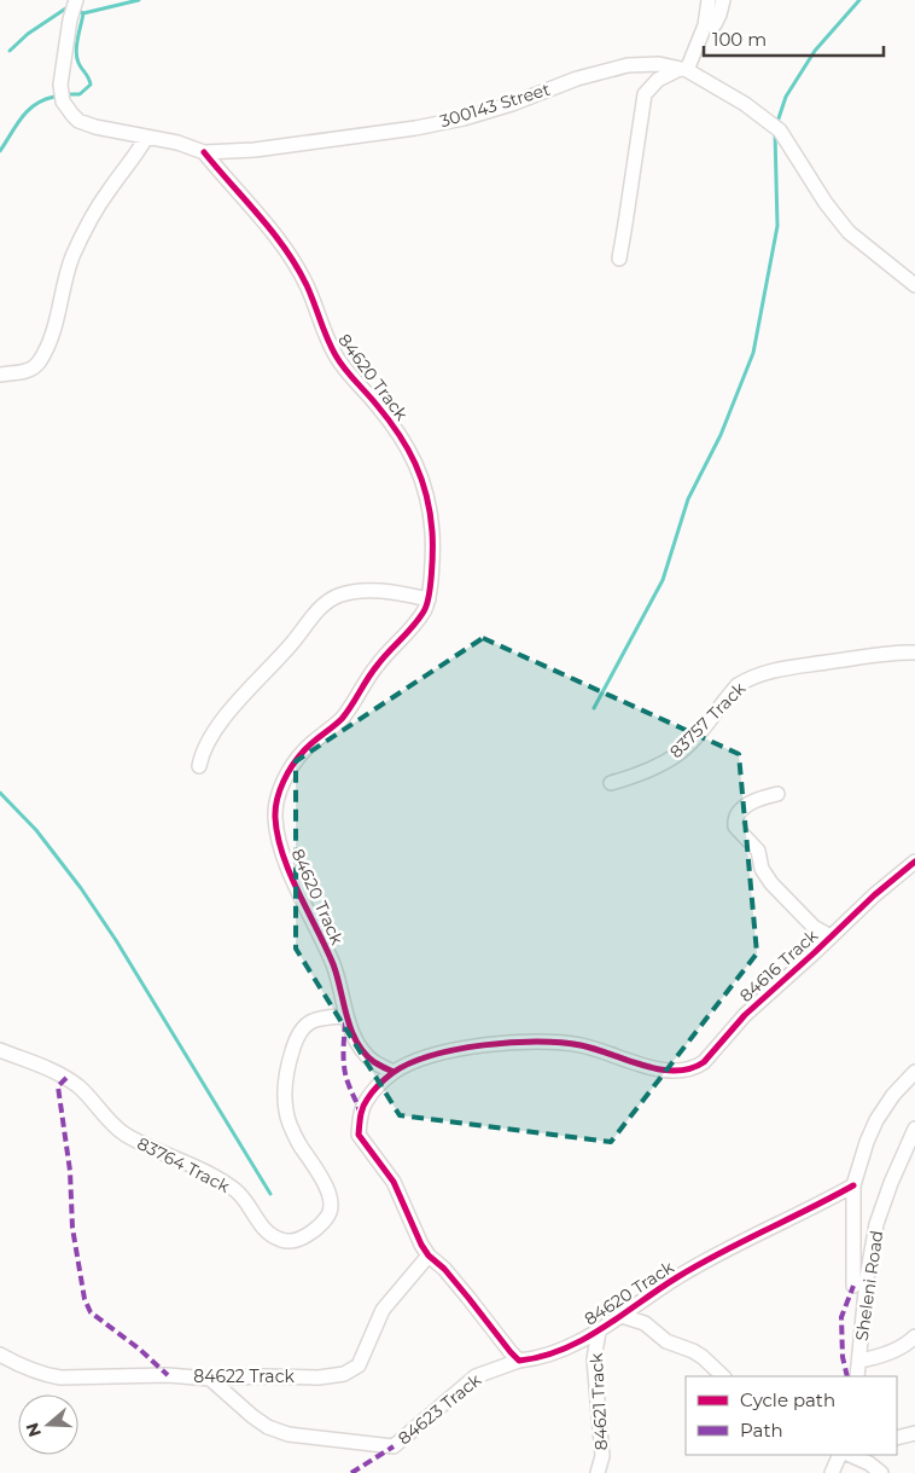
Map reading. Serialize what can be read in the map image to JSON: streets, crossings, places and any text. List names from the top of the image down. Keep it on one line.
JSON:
{"streets":{"street":["300143 Street","84620 Track","83757 Track","84616 Track","83764 Track","Sheleni Road","84622 Track","84621 Track","84623 Track"]},"crossings":[["300143 Street","84620 Track"],["84620 Track","83764 Track"],["84620 Track","84621 Track"],["84620 Track","84623 Track"],["84616 Track","84622 Track"],["84622 Track","84623 Track"]],"legend":["Cycle path","Path"],"scale_bar":"100 m","north":"left"}
